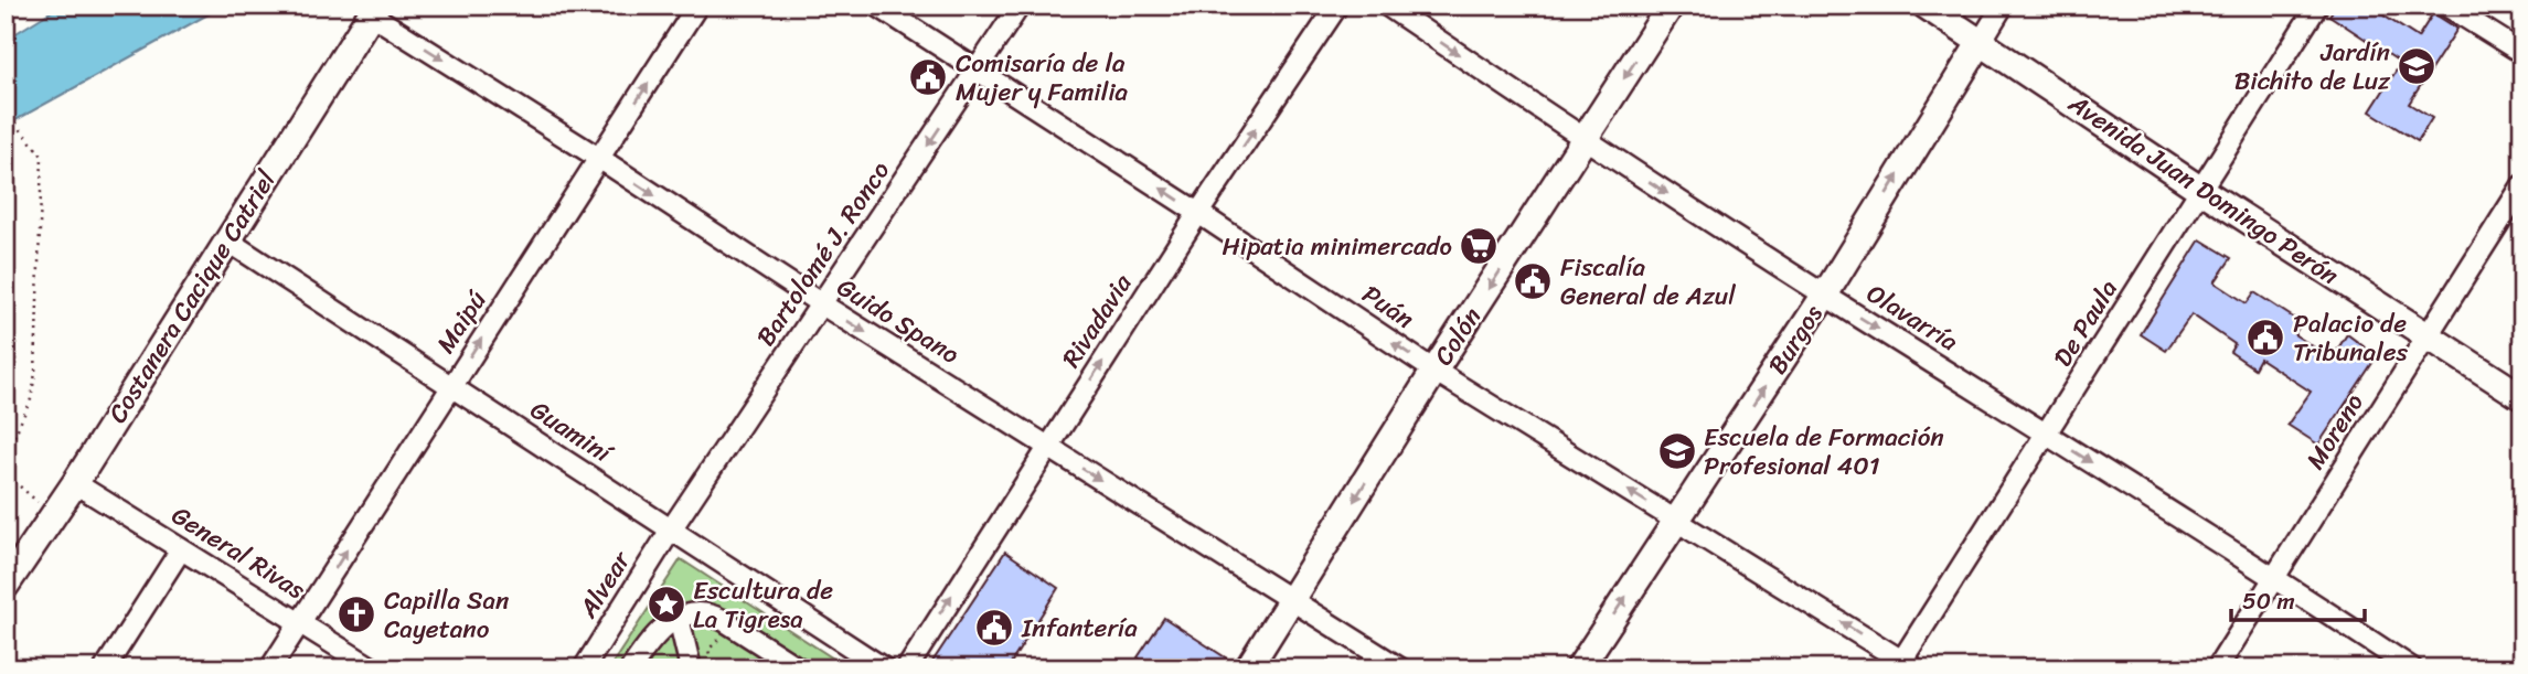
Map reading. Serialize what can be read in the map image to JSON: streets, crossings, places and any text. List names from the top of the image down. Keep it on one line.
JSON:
{"streets":{"main road":["Avenida Juan Domingo Perón","Costanera Cacique Catriel","Colón","Burgos"],"street":["Bartolomé J. Ronco","Puán","Olavarría","Guido Spano","Rivadavia","Maipú","De Paula","Guaminí","Moreno","General Rivas","Alvear"]},"crossings":[["Avenida Juan Domingo Perón","De Paula"],["Avenida Juan Domingo Perón","Burgos"],["Avenida Juan Domingo Perón","Moreno"],["Bartolomé J. Ronco","Puán"],["Bartolomé J. Ronco","Guido Spano"],["Bartolomé J. Ronco","Guaminí"],["Bartolomé J. Ronco","Alvear"],["Costanera Cacique Catriel","Guido Spano"],["Costanera Cacique Catriel","Guaminí"],["Costanera Cacique Catriel","General Rivas"],["Puán","Rivadavia"],["Puán","De Paula"],["Puán","Colón"],["Puán","Burgos"],["Olavarría","De Paula"],["Olavarría","Colón"],["Olavarría","Burgos"],["Olavarría","Moreno"],["Guido Spano","Rivadavia"],["Guido Spano","Maipú"],["Guido Spano","Colón"],["Maipú","Guaminí"],["Maipú","General Rivas"],["Guaminí","Alvear"]],"one_way":["Bartolomé J. Ronco","Puán","Olavarría","Guido Spano","Rivadavia","Maipú","Colón","Burgos"],"places":{"school or university":["Jardín Bichito de Luz","Escuela de Formación Profesional 401"],"public building":["Comisaría de la Mujer y Familia","Fiscalía General de Azul","Palacio de Tribunales","Infantería"],"supermarket":["Hipatia minimercado"],"place":["Escultura de La Tigresa"],"church":["Capilla San Cayetano"]},"scale_bar":"50 m"}
